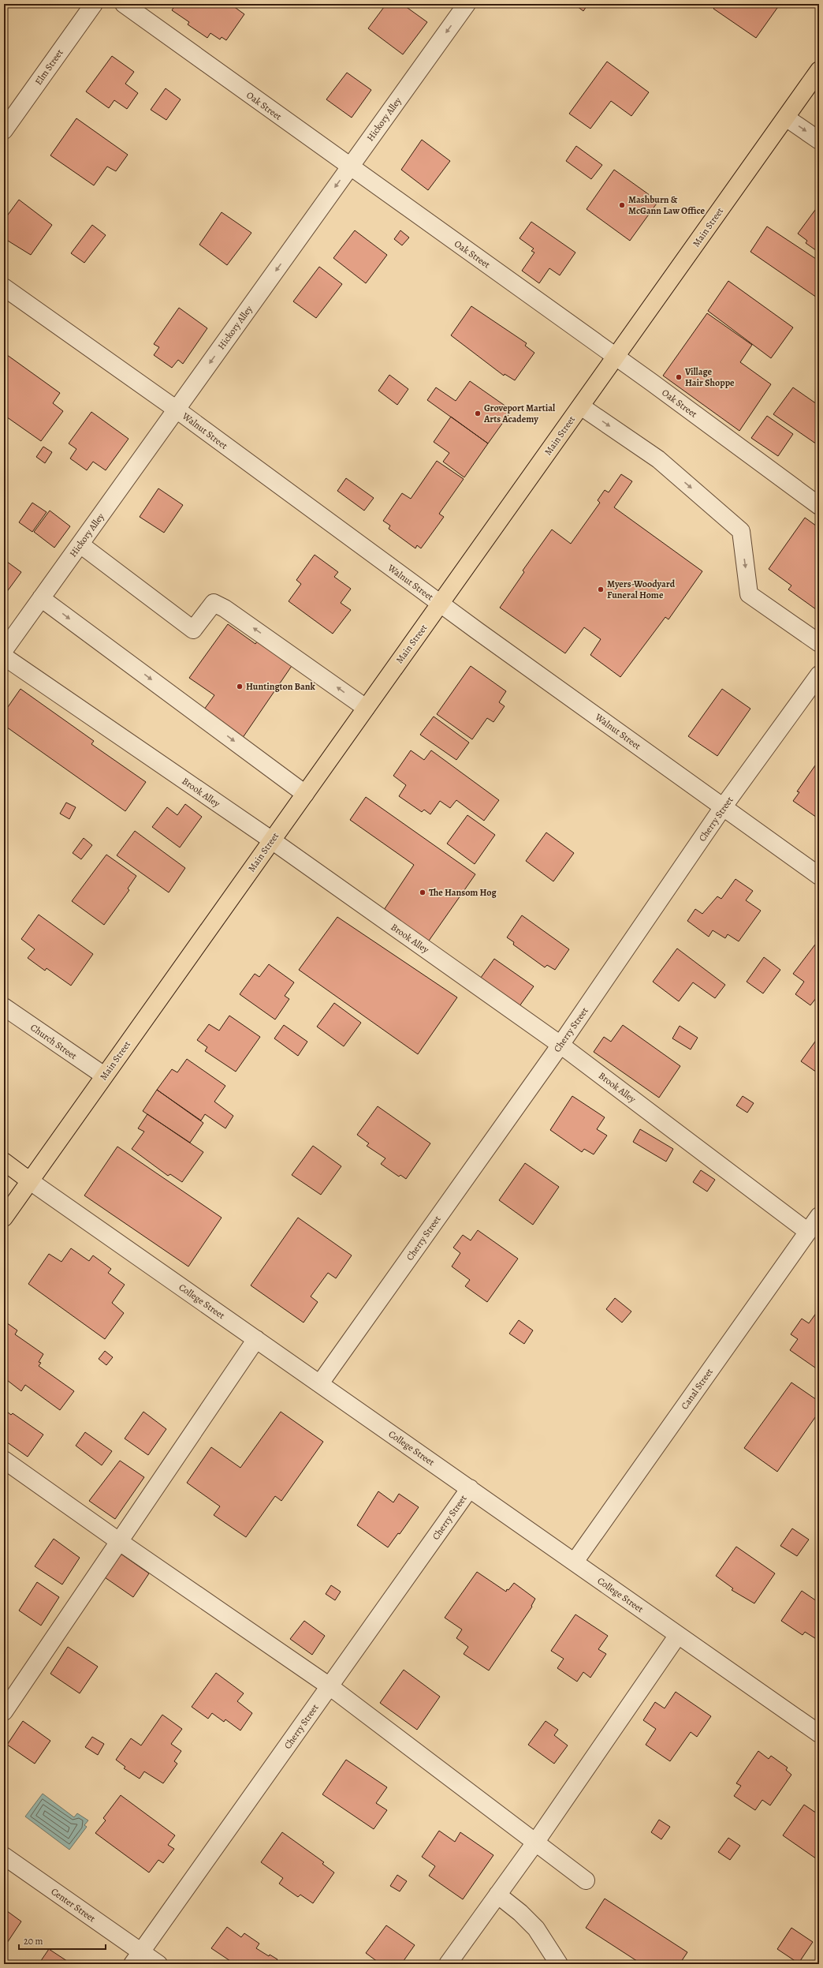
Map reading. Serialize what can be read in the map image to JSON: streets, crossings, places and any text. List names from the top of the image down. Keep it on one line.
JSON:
{"streets":{"main road":["Main Street","College Street"],"street":["Elm Street","Oak Street","Hickory Alley","Walnut Street","Brook Alley","Cherry Street","Church Street","Canal Street","Center Street"]},"crossings":[["Oak Street","Hickory Alley"],["Oak Street","Main Street"],["Hickory Alley","Walnut Street"],["Main Street","Walnut Street"],["Main Street","Brook Alley"],["Main Street","Church Street"],["Main Street","College Street"],["Walnut Street","Cherry Street"],["Brook Alley","Cherry Street"],["Brook Alley","Canal Street"],["Cherry Street","College Street"],["Cherry Street","Center Street"],["College Street","Canal Street"]],"one_way":["Hickory Alley"],"places":["Mashburn & McGann Law Office","Village Hair Shoppe","Groveport Martial Arts Academy","Myers-Woodyard Funeral Home","Huntington Bank","The Hansom Hog"],"scale_bar":"20 m"}
